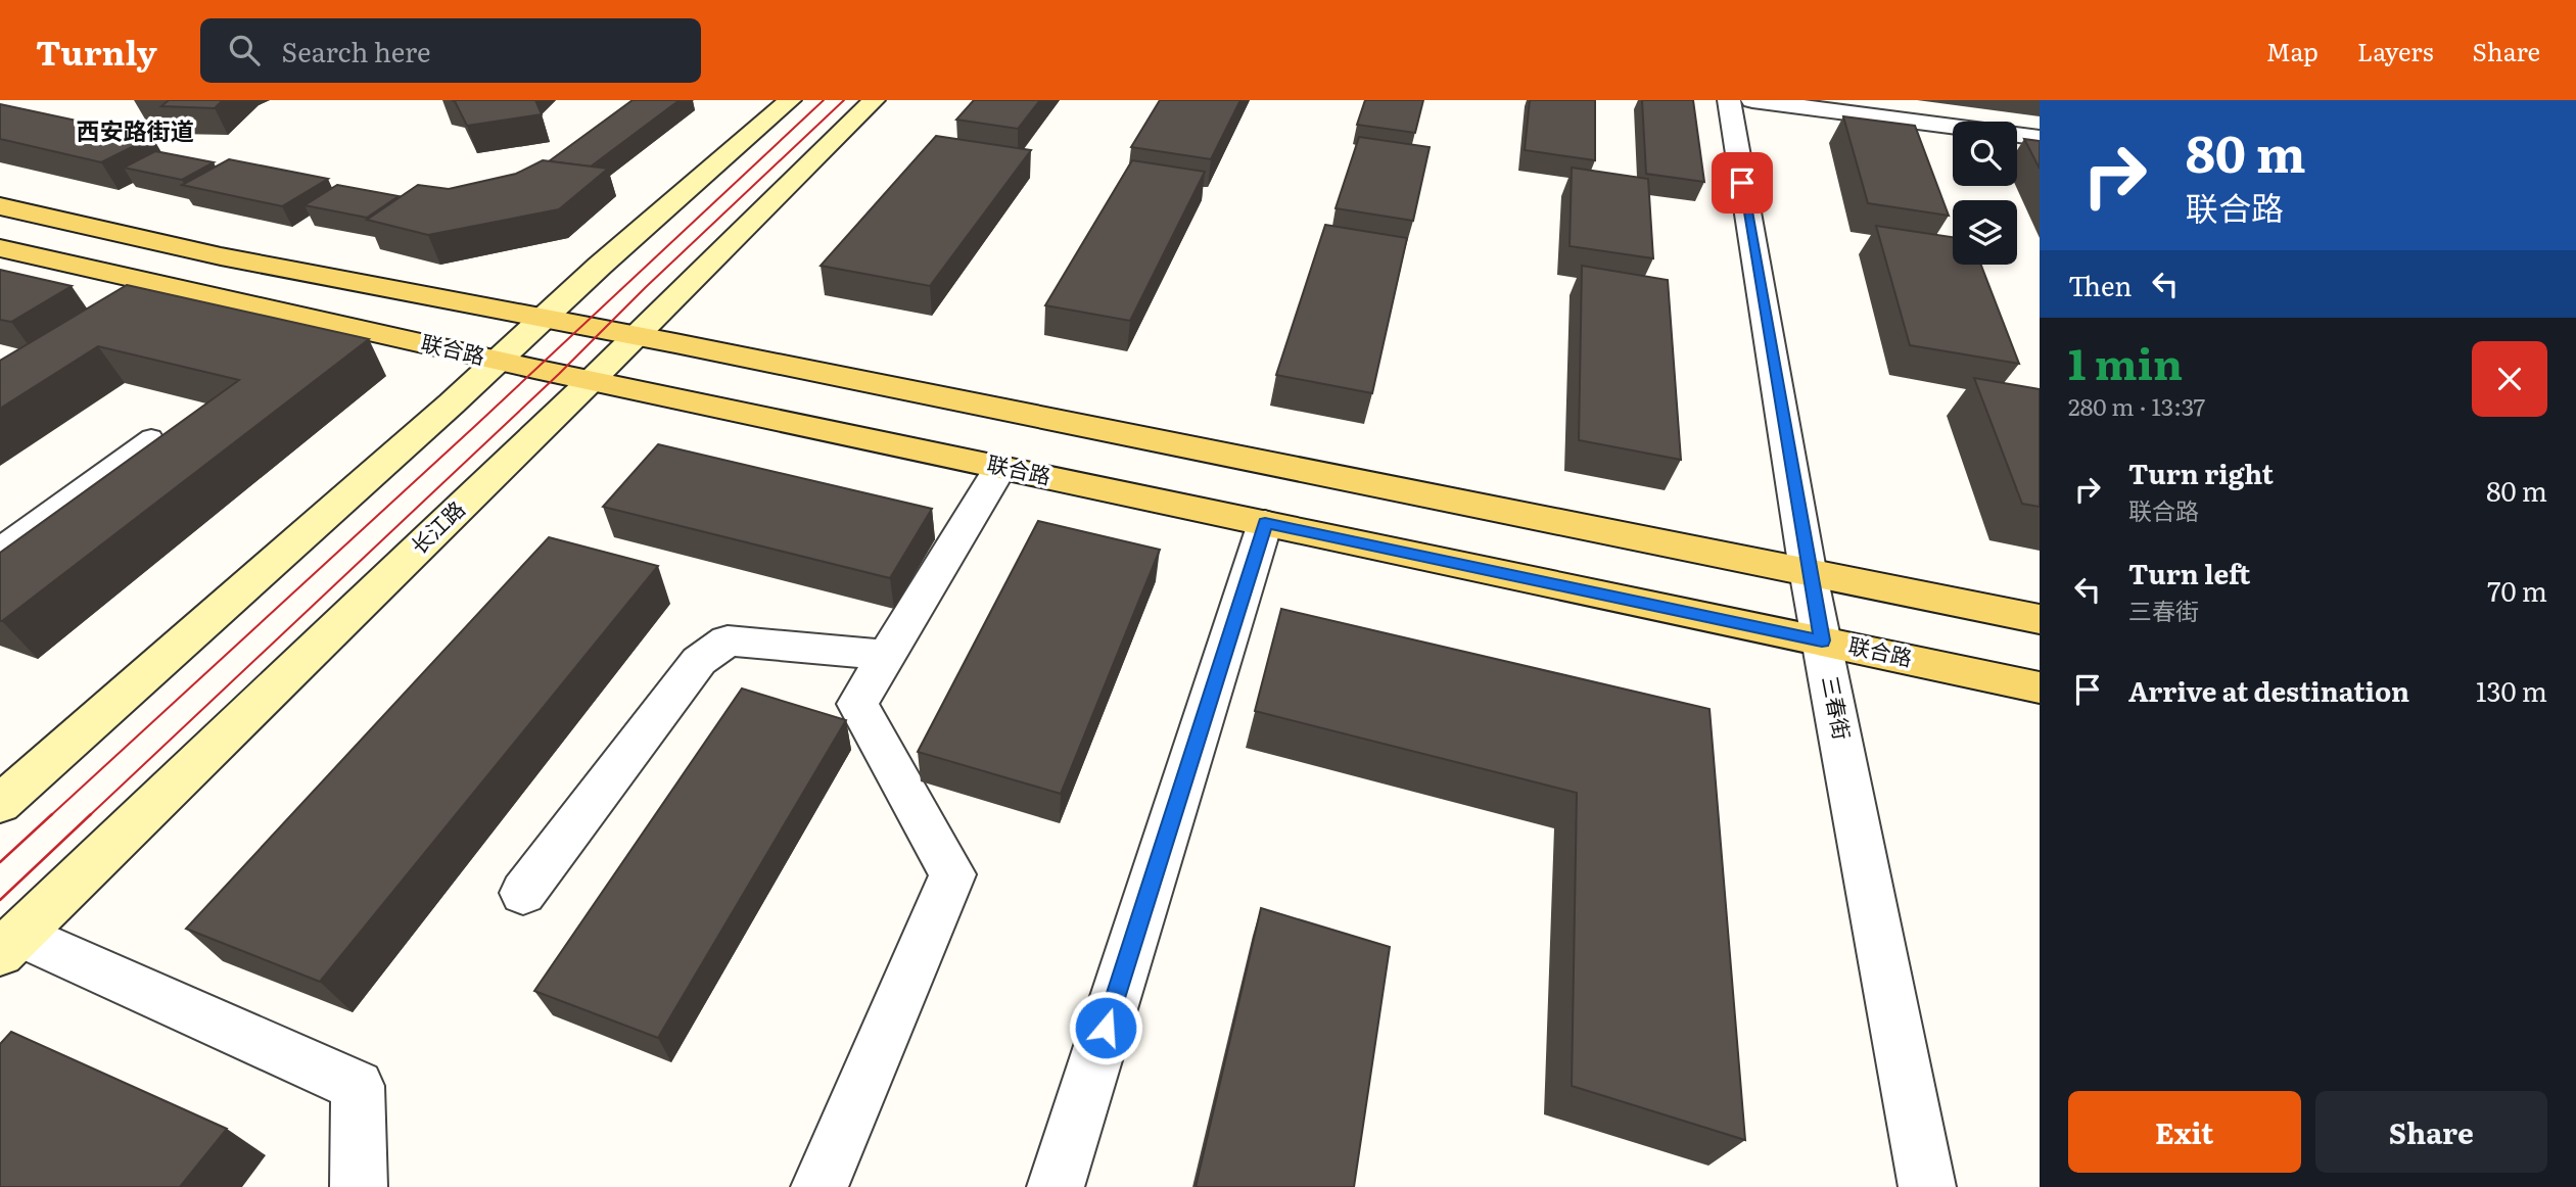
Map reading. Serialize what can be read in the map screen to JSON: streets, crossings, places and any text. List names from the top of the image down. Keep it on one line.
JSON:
{"streets":{"main road":["联合路","长江路"],"street":["三春街"]},"crossings":[["联合路","长江路"],["联合路","三春街"]],"districts":["西安路街道"],"page":{"header":"Turnly","search":"Search here","nav":["Map","Layers","Share"],"turn":["80 m","联合路"],"then":"Then","heading":["1 min","280 m · 13:37"],"list":[{"name":"Turn right","note":"联合路","value":"80 m"},{"name":"Turn left","note":"三春街","value":"70 m"},{"name":"Arrive at destination","value":"130 m"}],"buttons":["Exit","Share"]}}
